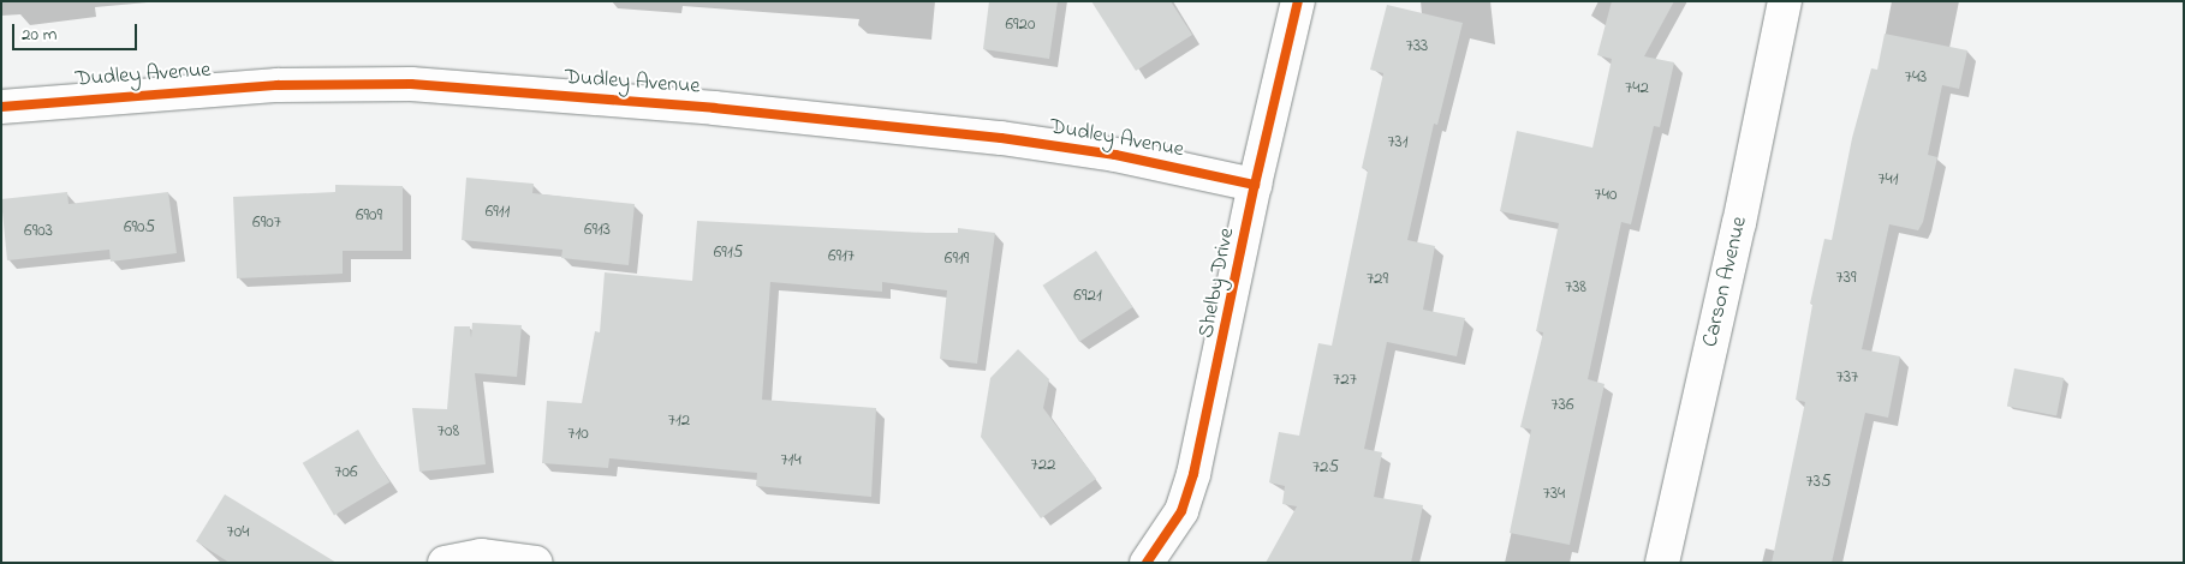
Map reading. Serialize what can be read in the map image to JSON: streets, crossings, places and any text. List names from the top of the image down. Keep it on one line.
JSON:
{"streets":{"street":["Dudley Avenue","Carson Avenue","Shelby Drive"]},"crossings":[["Dudley Avenue","Shelby Drive"]],"house_numbers":["6920","733","743","742","731","741","740","6911","6909","6907","6905","6913","6903","6915","6917","6919","739","729","738","6921","737","727","736","712","708","710","714","722","725","706","735","734","704"],"scale_bar":"20 m"}
